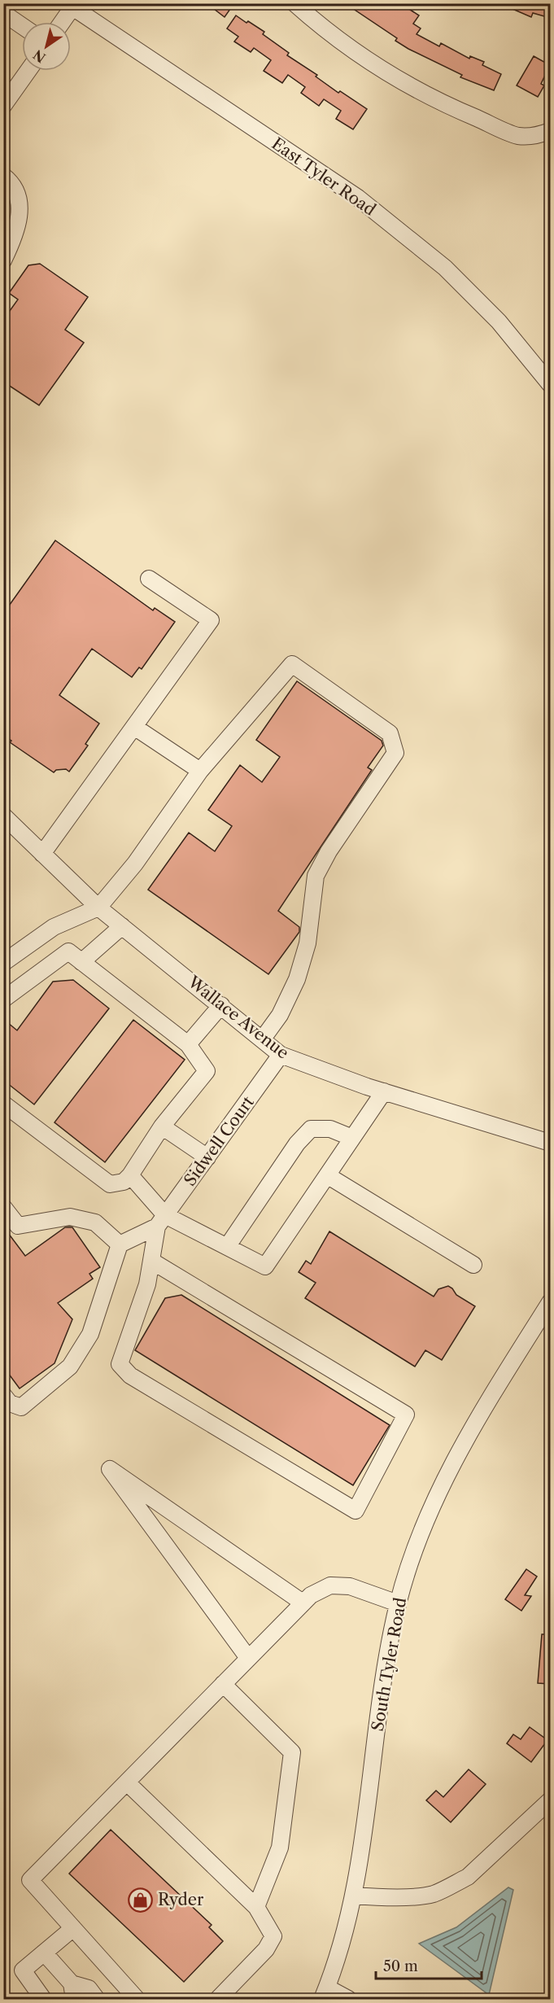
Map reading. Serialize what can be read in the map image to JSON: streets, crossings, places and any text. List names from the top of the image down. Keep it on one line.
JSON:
{"streets":{"street":["East Tyler Road","Wallace Avenue","Sidwell Court","South Tyler Road"]},"crossings":[["Wallace Avenue","Sidwell Court"]],"places":{"shop":["Ryder"]},"scale_bar":"50 m","north":"bottom left"}
